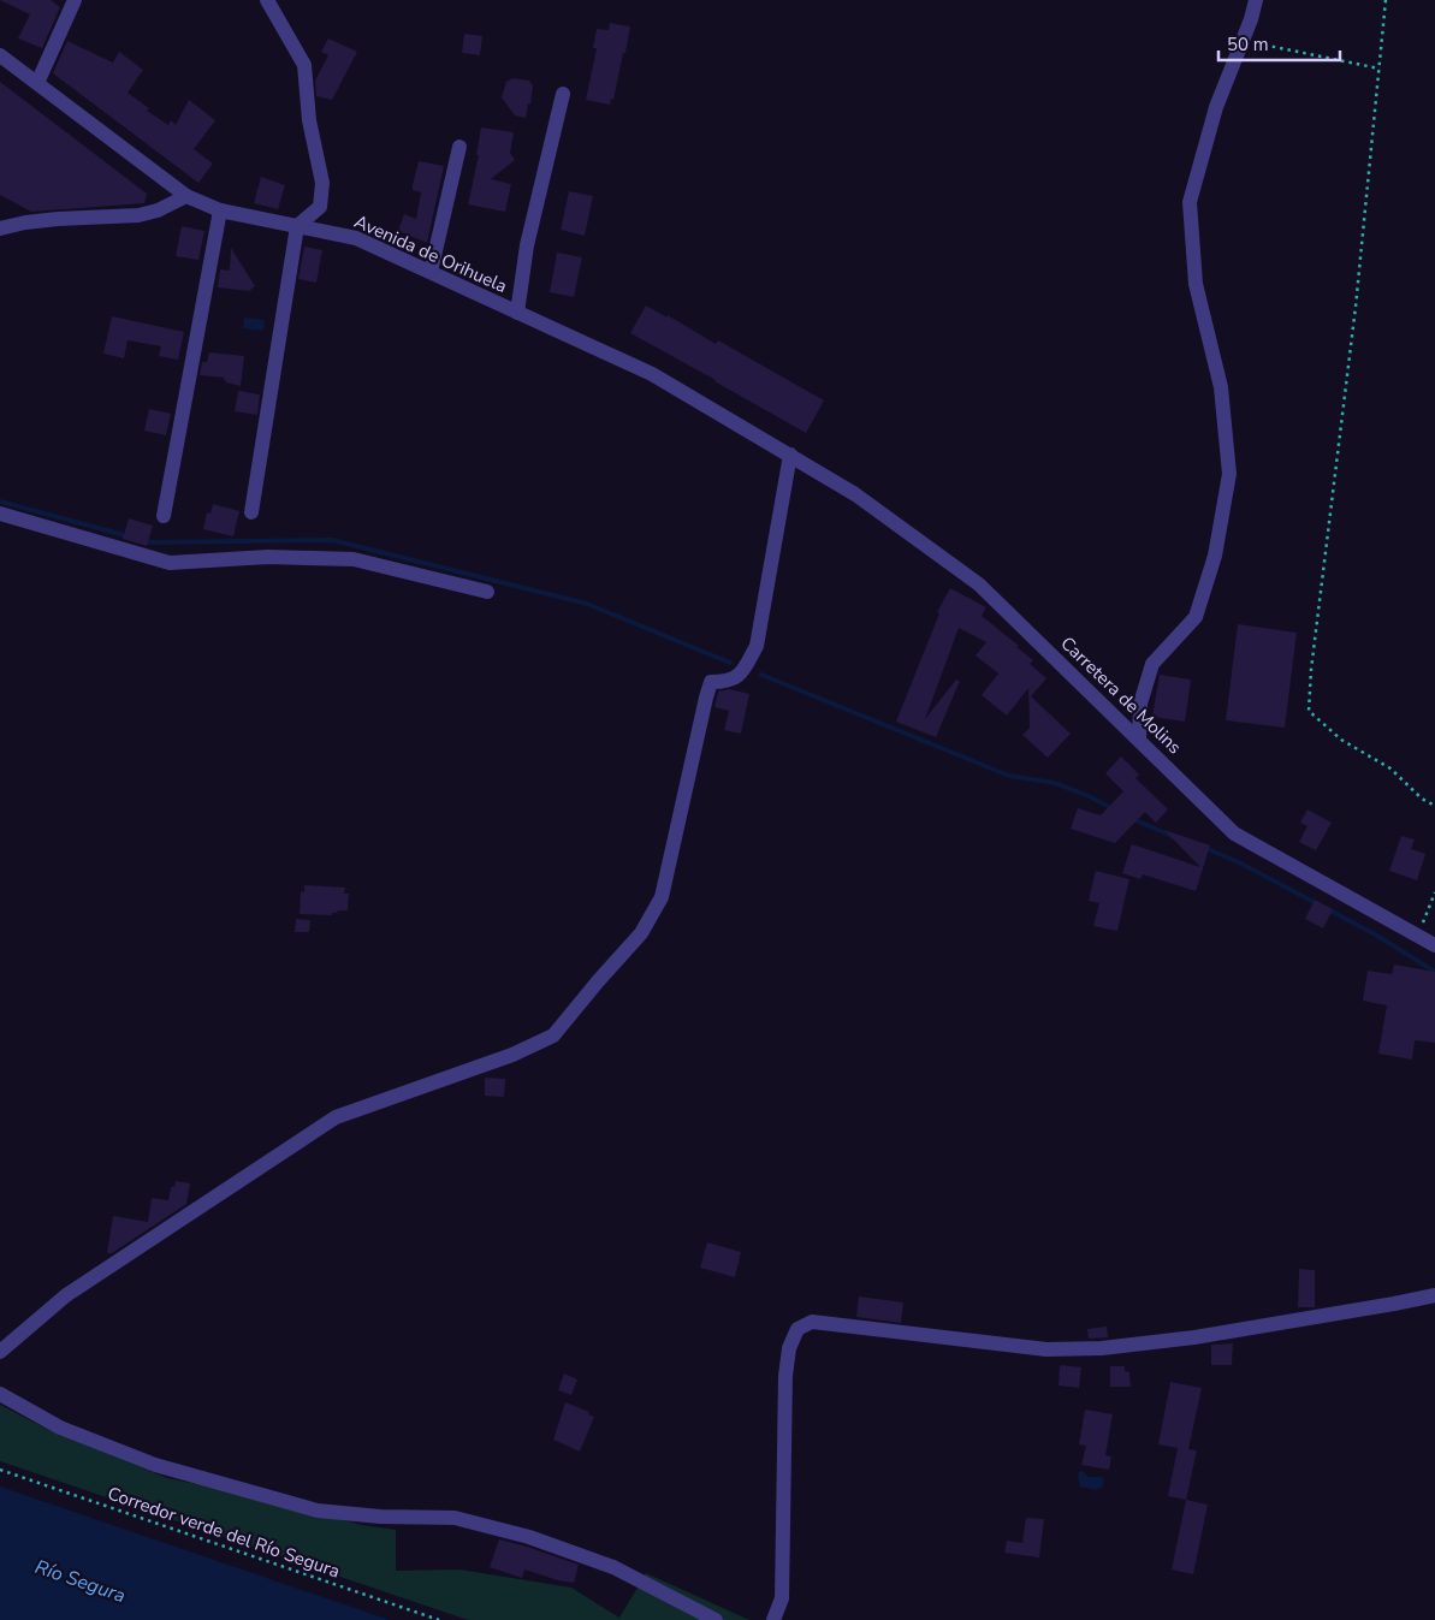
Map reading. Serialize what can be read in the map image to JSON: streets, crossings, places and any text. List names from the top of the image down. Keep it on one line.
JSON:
{"streets":{"street":["Avenida de Orihuela","Carretera de Molins"],"path":["Corredor verde del Río Segura"]},"crossings":[["Avenida de Orihuela","Carretera de Molins"]],"water":["Río Segura"],"scale_bar":"50 m"}
